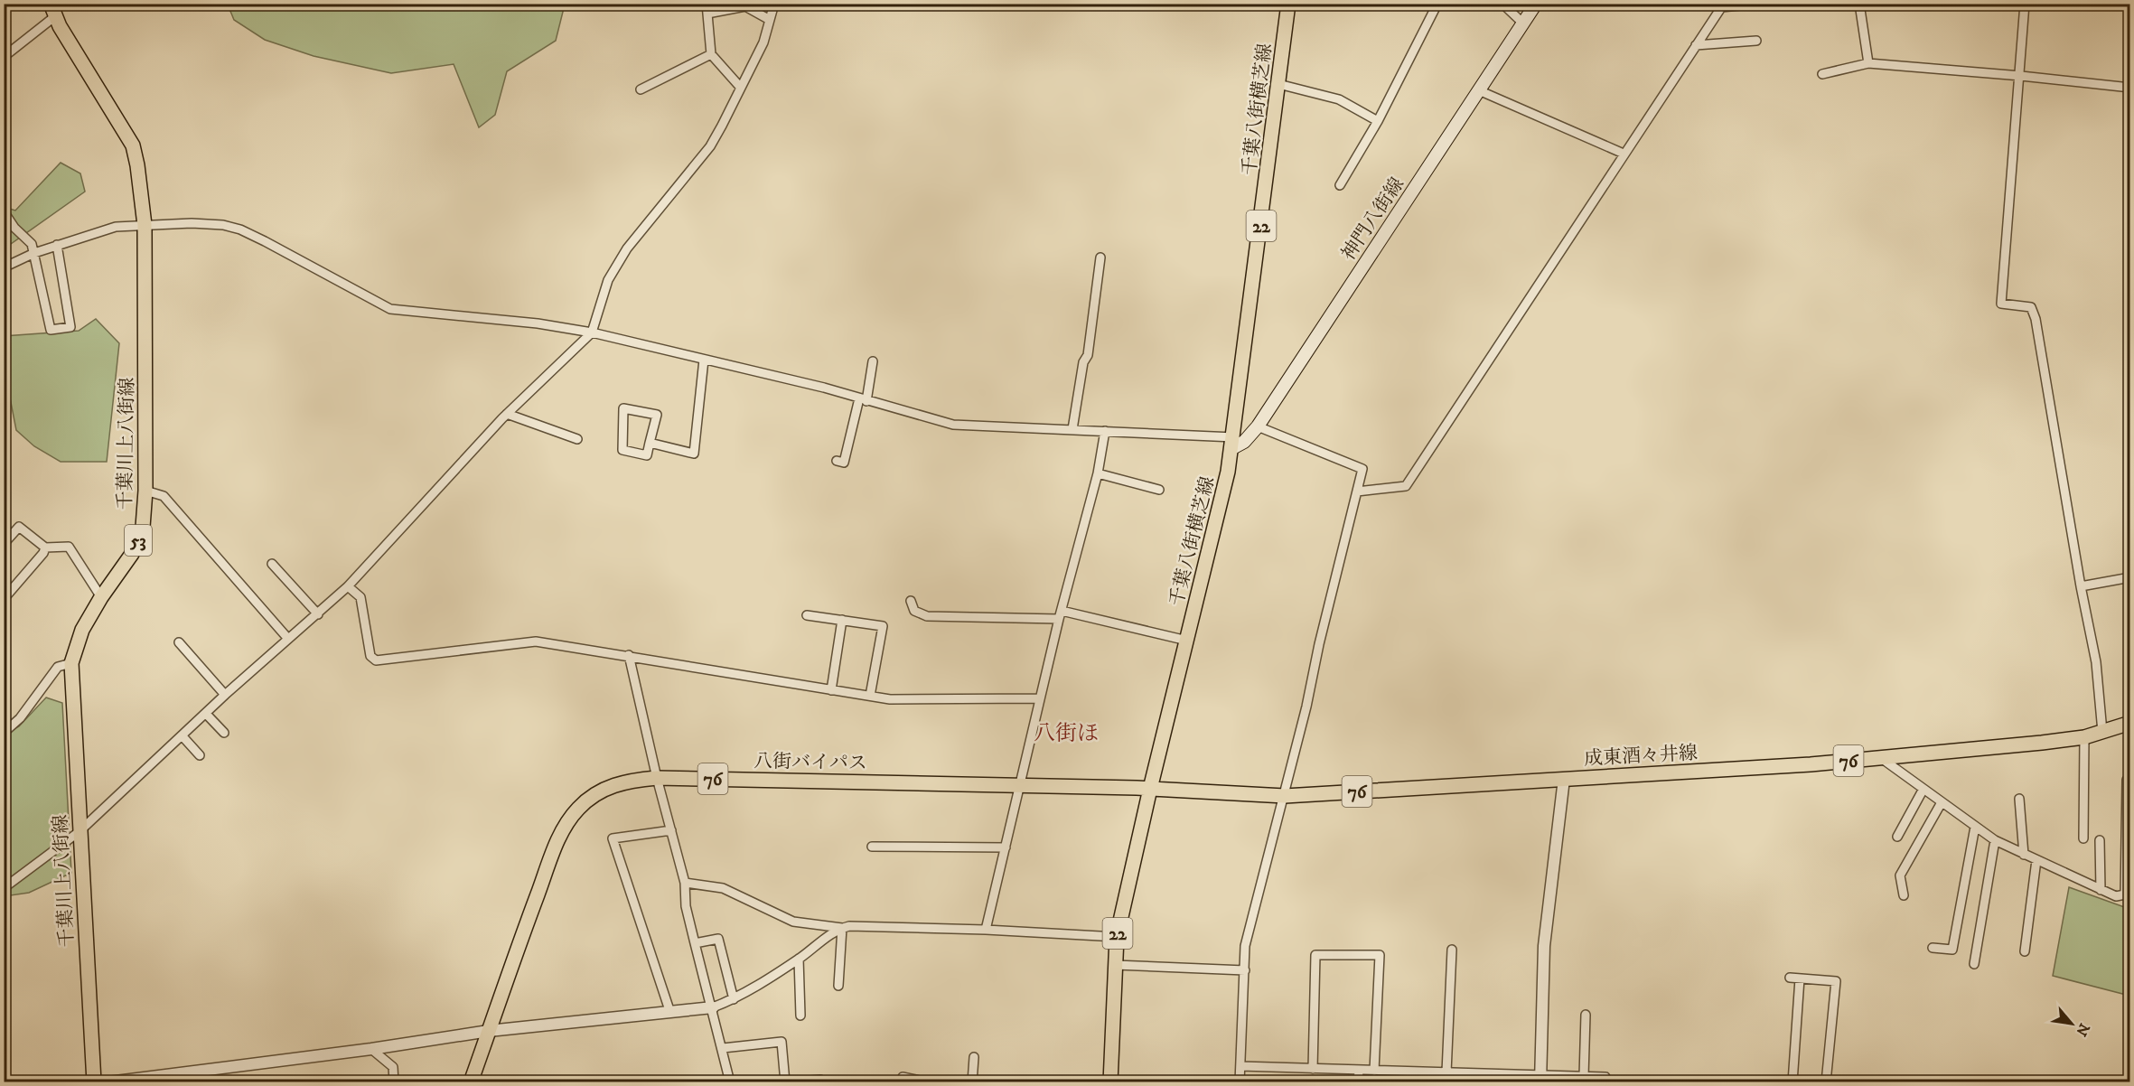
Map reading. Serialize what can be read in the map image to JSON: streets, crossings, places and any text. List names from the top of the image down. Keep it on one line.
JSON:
{"streets":{"main road":["千葉八街横芝線","神門八街線","22","千葉川上八街線","53","成東酒々井線","76","八街バイパス"]},"crossings":[["千葉八街横芝線","神門八街線"],["千葉八街横芝線","成東酒々井線"],["千葉八街横芝線","八街バイパス"],["成東酒々井線","八街バイパス"]],"districts":["八街ほ"],"north":"bottom right"}
